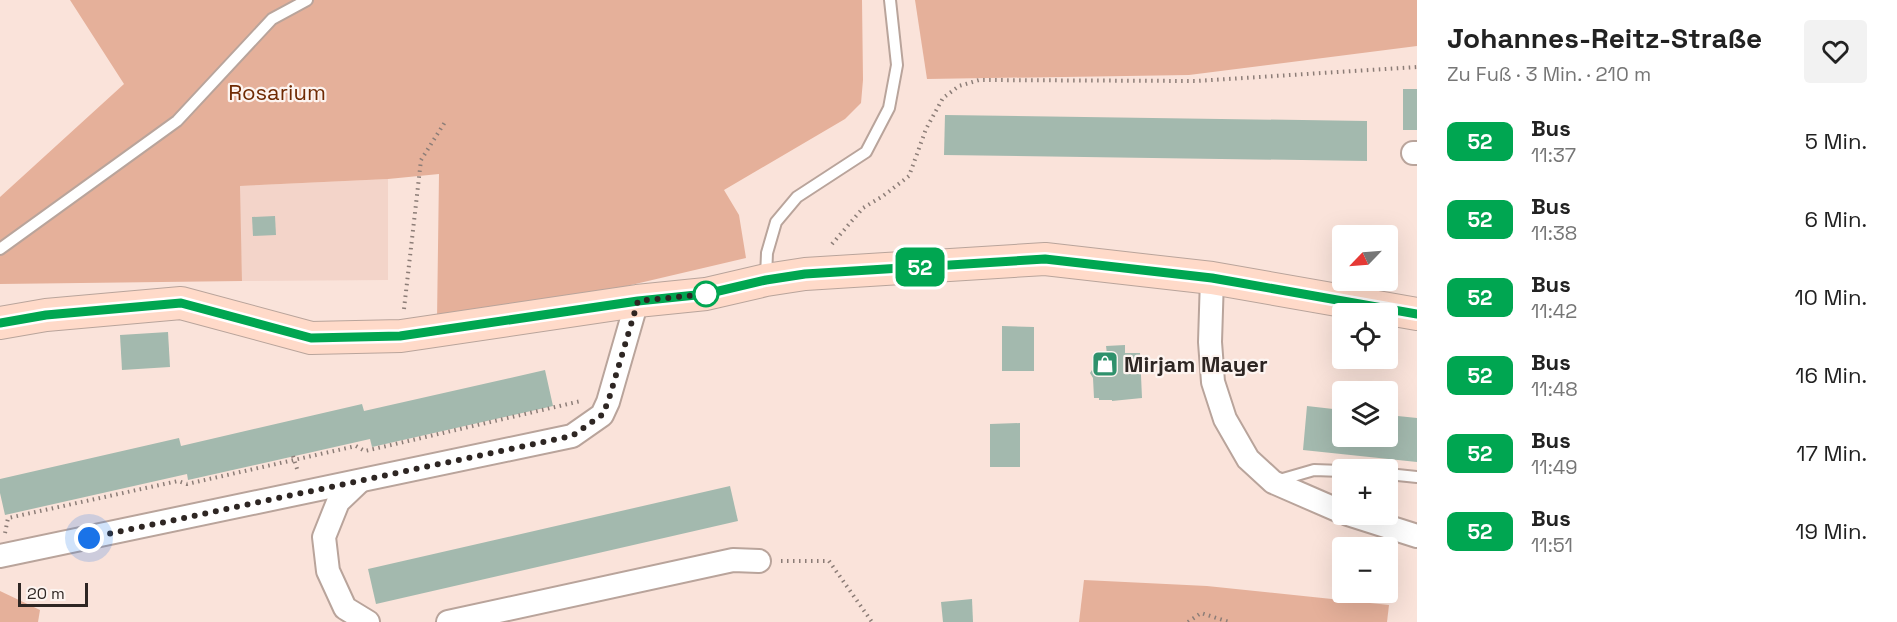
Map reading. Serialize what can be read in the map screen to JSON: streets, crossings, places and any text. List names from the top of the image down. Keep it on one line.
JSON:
{"parks":["Rosarium"],"places":{"shop":["Mirjam Mayer"]},"lines":["bus line 52"],"scale_bar":"20 m","north":"bottom left","page":{"on_map":"52","heading":["Johannes-Reitz-Straße","Zu Fuß · 3 Min. · 210 m"],"list":[{"mark":"52","name":"Bus","note":"11:37","value":"5 Min."},{"mark":"52","name":"Bus","note":"11:38","value":"6 Min."},{"mark":"52","name":"Bus","note":"11:42","value":"10 Min."},{"mark":"52","name":"Bus","note":"11:48","value":"16 Min."},{"mark":"52","name":"Bus","note":"11:49","value":"17 Min."},{"mark":"52","name":"Bus","note":"11:51","value":"19 Min."}],"map_buttons":["+","−"],"scale":"20 m"}}
